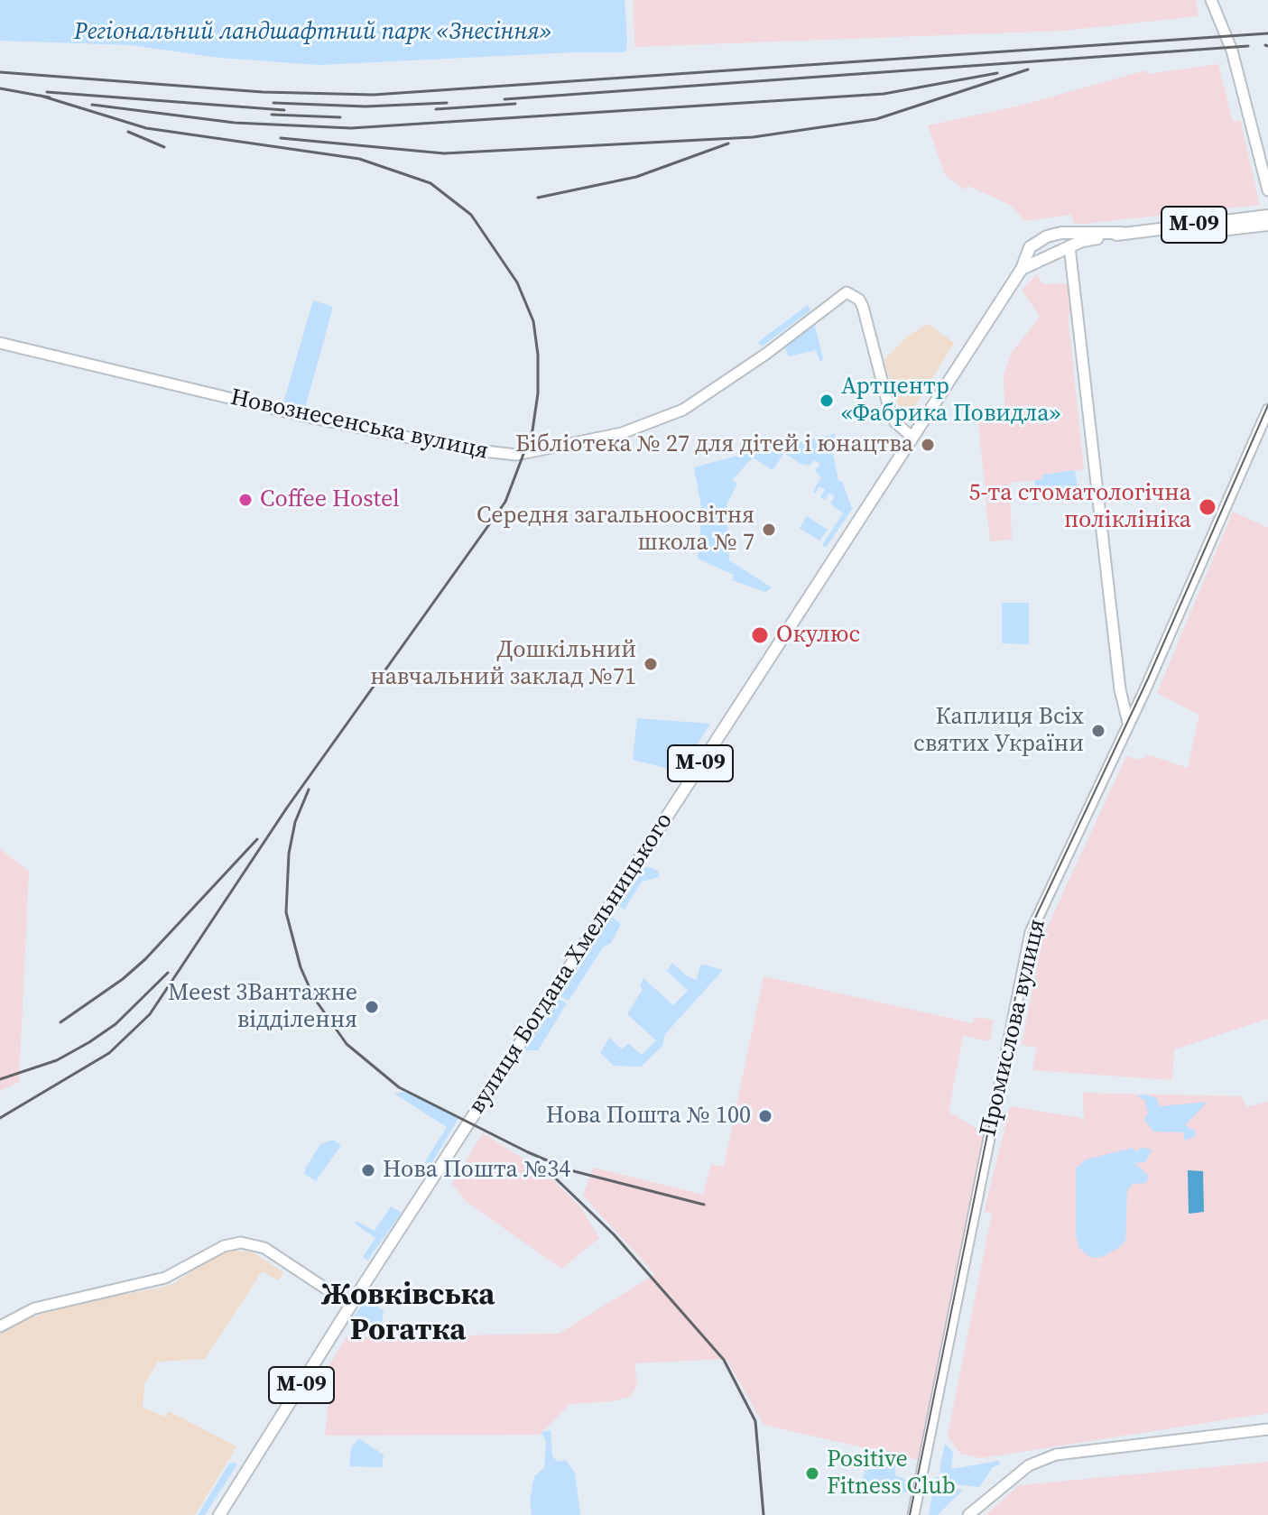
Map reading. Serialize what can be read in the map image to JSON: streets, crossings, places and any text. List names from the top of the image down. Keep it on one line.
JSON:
{"streets":{"main road":["М-09","вулиця Богдана Хмельницького"],"street":["Новознесенська вулиця","Промислова вулиця"]},"crossings":[["М-09","вулиця Богдана Хмельницького"],["Новознесенська вулиця","вулиця Богдана Хмельницького"]],"districts":["Жовківська Рогатка"],"parks":["Регіональний ландшафтний парк «Знесіння»"],"places":["Артцентр «Фабрика Повидла»","Бібліотека № 27 для дітей і юнацтва","Coffee Hostel","5-та стоматологічна поліклініка","Середня загальноосвітня школа № 7","Окулюс","Дошкільний навчальний заклад №71","Каплиця Всіх святих України","Meest 3Вантажне відділення","Нова Пошта № 100","Нова Пошта №34","Positive Fitness Club"]}
